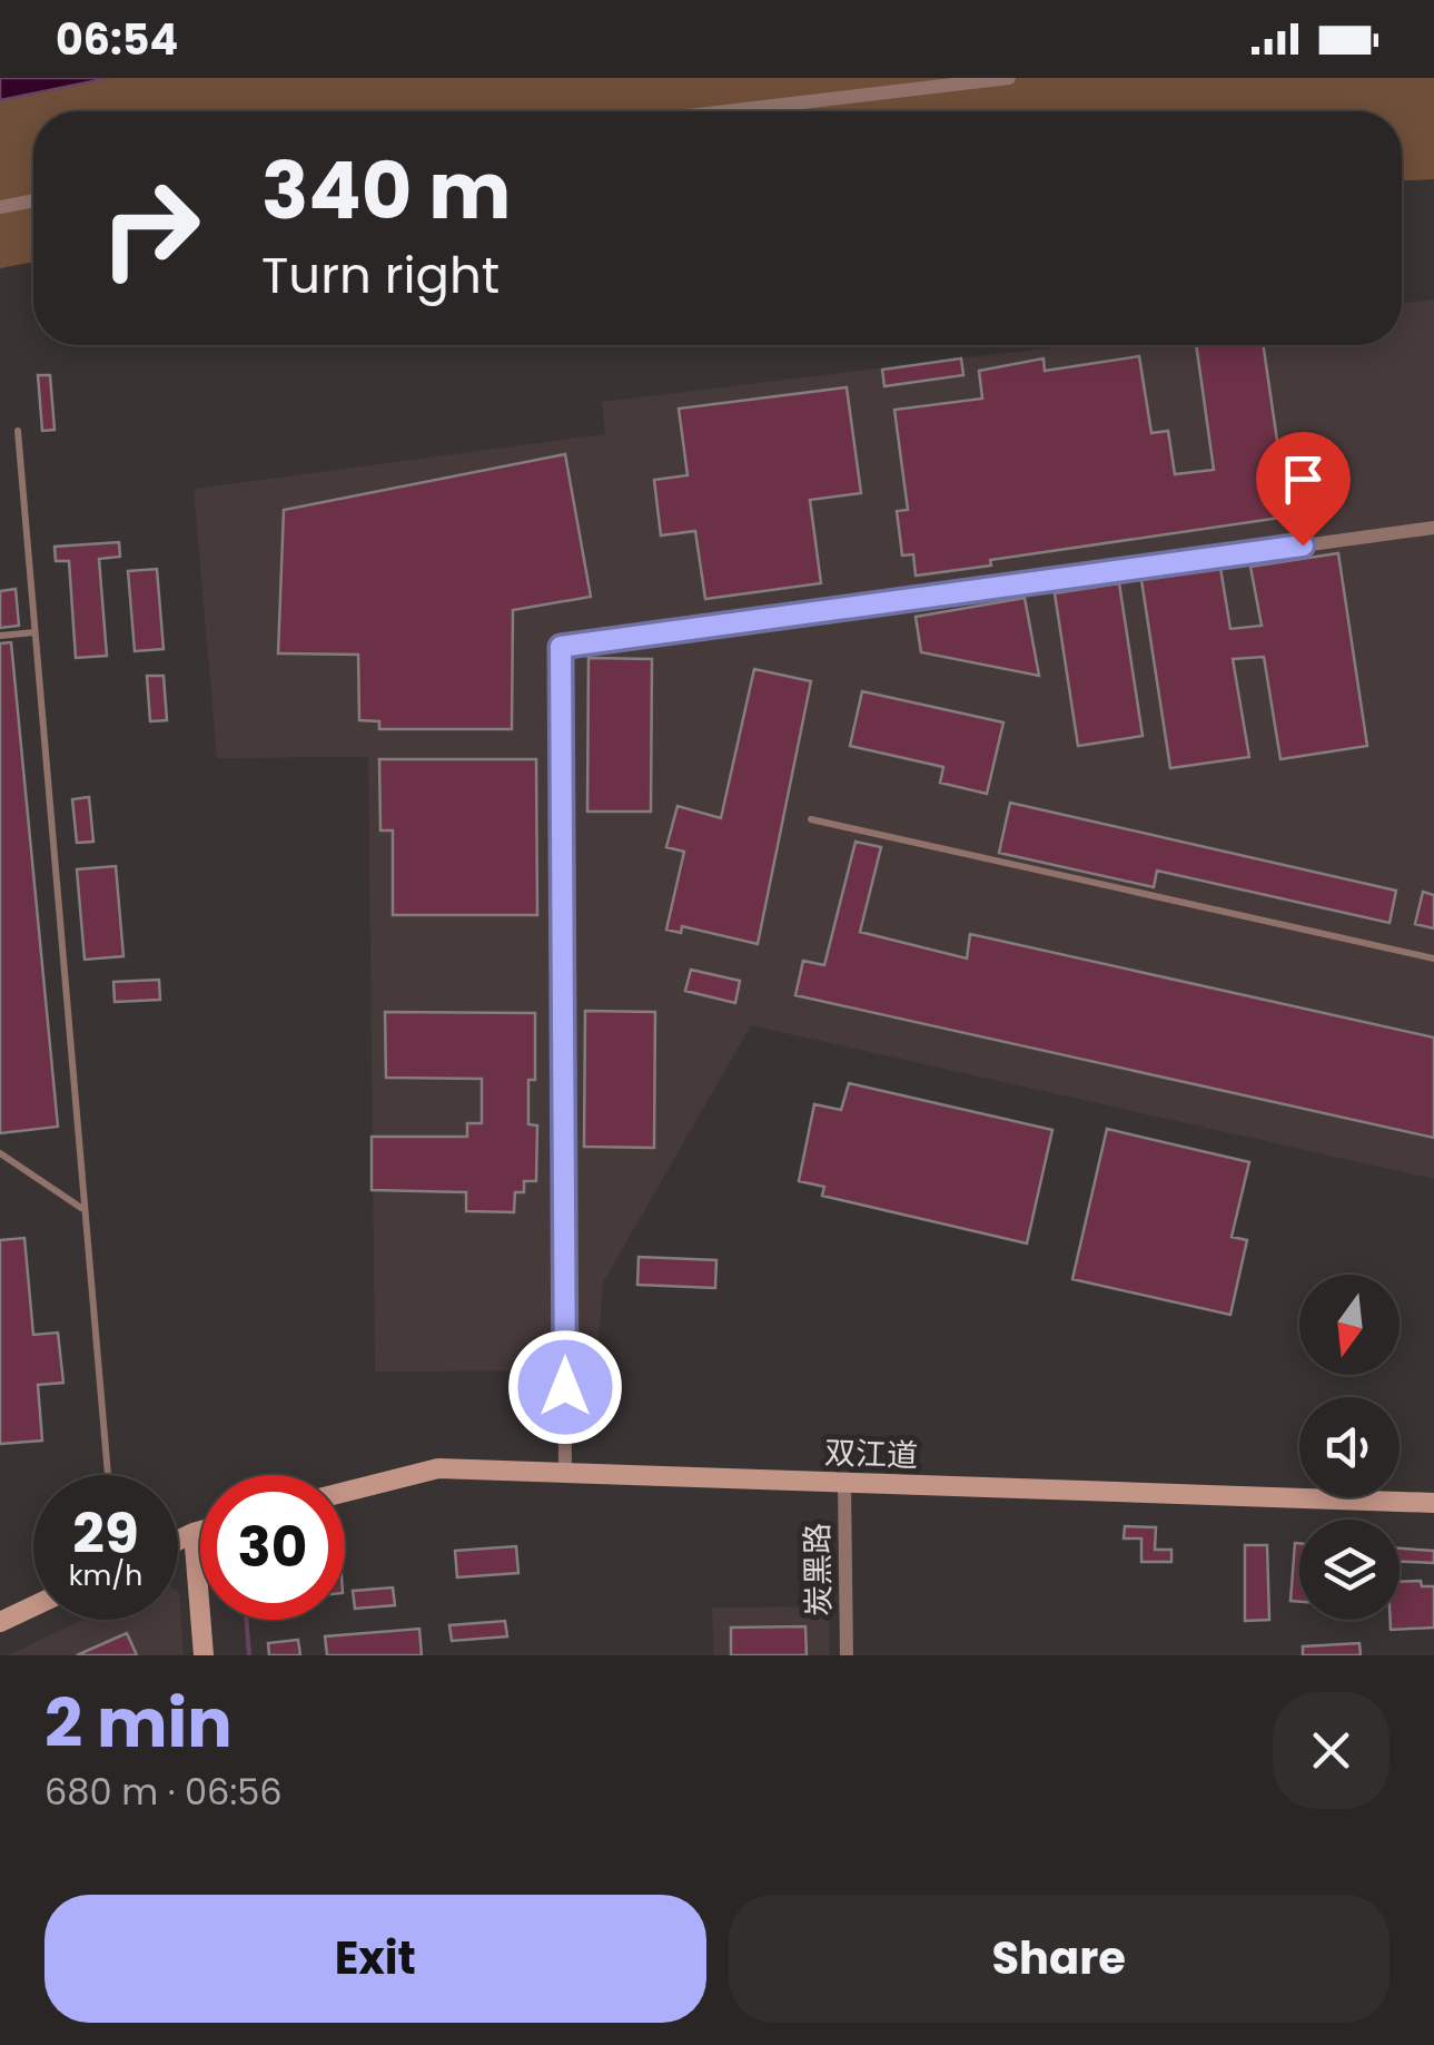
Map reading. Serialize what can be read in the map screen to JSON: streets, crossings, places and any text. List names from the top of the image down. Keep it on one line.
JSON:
{"streets":{"main road":["双江道"],"street":["炭黑路"]},"crossings":[["双江道","炭黑路"]],"north":"bottom","page":{"status":"06:54","turn":["340 m","Turn right"],"speed":"29 km/h","limit":"30","heading":["2 min","680 m · 06:56"],"buttons":["Exit","Share"]}}
